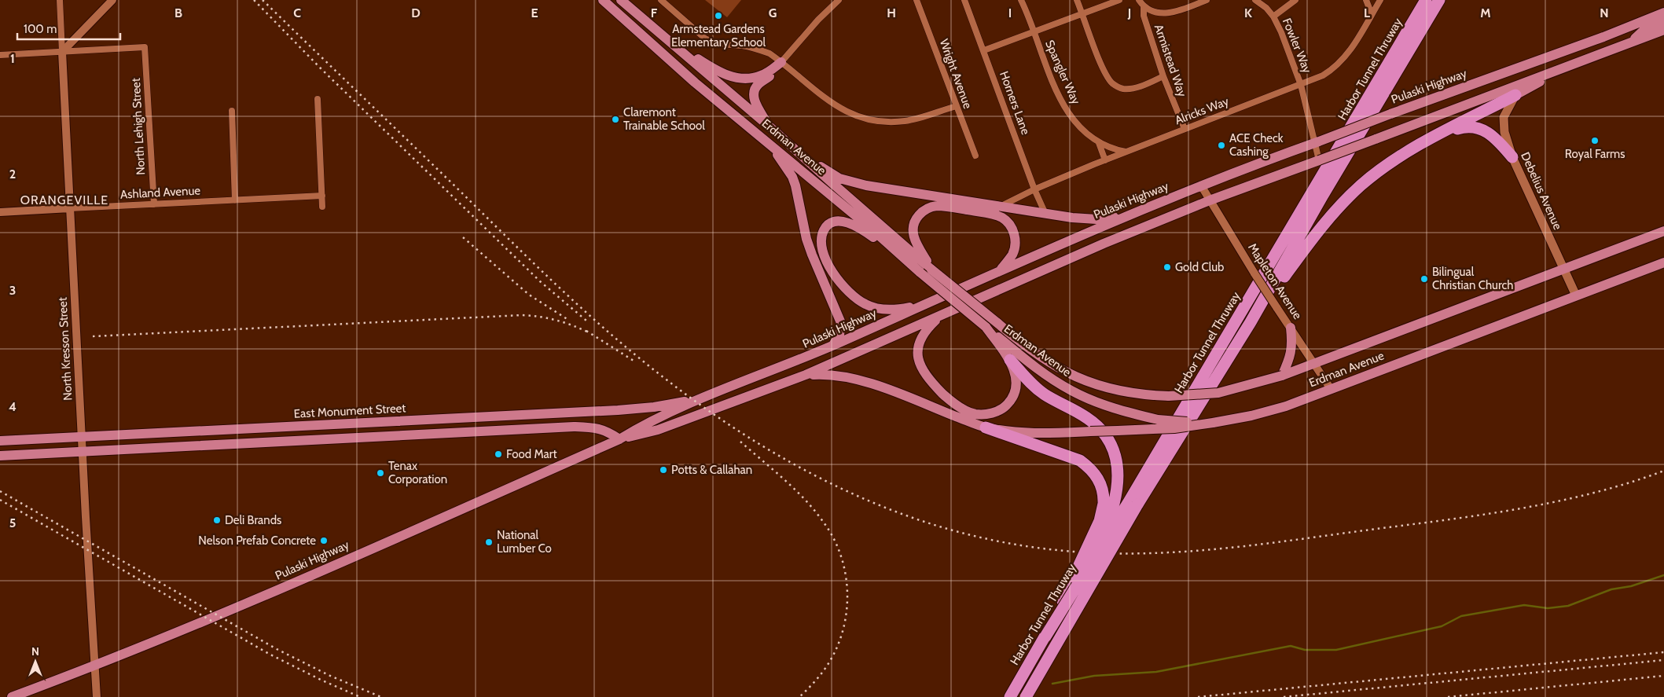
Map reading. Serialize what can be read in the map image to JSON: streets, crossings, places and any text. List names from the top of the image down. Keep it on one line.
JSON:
{"streets":{"highway":["Harbor Tunnel Thruway"],"main road":["Pulaski Highway","Erdman Avenue","Debelius Avenue","East Monument Street"],"street":["Fowler Way","Armistead Way","Spangler Way","Wright Avenue","Horners Lane","Alricks Way","North Lehigh Street","Ashland Avenue","Mapleton Avenue","North Kresson Street"]},"crossings":[["Fowler Way","Pulaski Highway"],["Fowler Way","Alricks Way"],["Armistead Way","Alricks Way"],["Spangler Way","Alricks Way"],["Pulaski Highway","Mapleton Avenue"],["Pulaski Highway","North Kresson Street"],["Pulaski Highway","East Monument Street"],["Horners Lane","Alricks Way"],["North Lehigh Street","Ashland Avenue"],["North Lehigh Street","North Kresson Street"],["Erdman Avenue","Debelius Avenue"],["Erdman Avenue","Mapleton Avenue"],["Ashland Avenue","North Kresson Street"],["North Kresson Street","East Monument Street"]],"districts":["ORANGEVILLE"],"places":["Armstead Gardens Elementary School","Claremont Trainable School","Royal Farms","ACE Check Cashing","Gold Club","Bilingual Christian Church","Food Mart","Potts & Callahan","Tenax Corporation","Deli Brands","Nelson Prefab Concrete","National Lumber Co"],"scale_bar":"100 m","north":"top","grid":{"columns":["B","C","D","E","F","G","H","I","J","K","L","M","N"],"rows":["1","2","3","4","5"]}}
